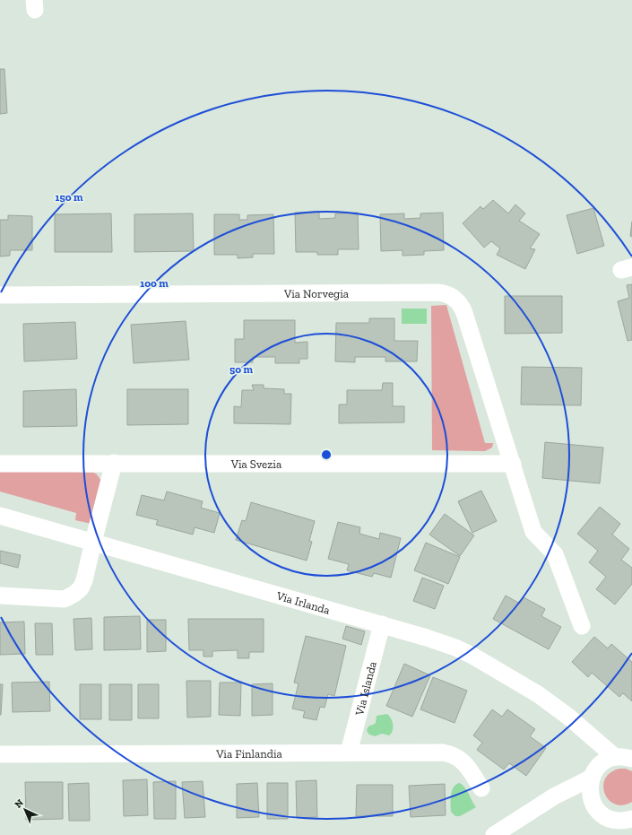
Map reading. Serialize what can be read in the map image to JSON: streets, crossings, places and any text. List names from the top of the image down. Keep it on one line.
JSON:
{"streets":{"street":["Via Norvegia","Via Svezia","Via Irlanda","Via Islanda","Via Finlandia"]},"crossings":[["Via Norvegia","Via Svezia"],["Via Irlanda","Via Islanda"],["Via Islanda","Via Finlandia"]],"north":"top left","rings":["150 m","100 m","50 m"]}
